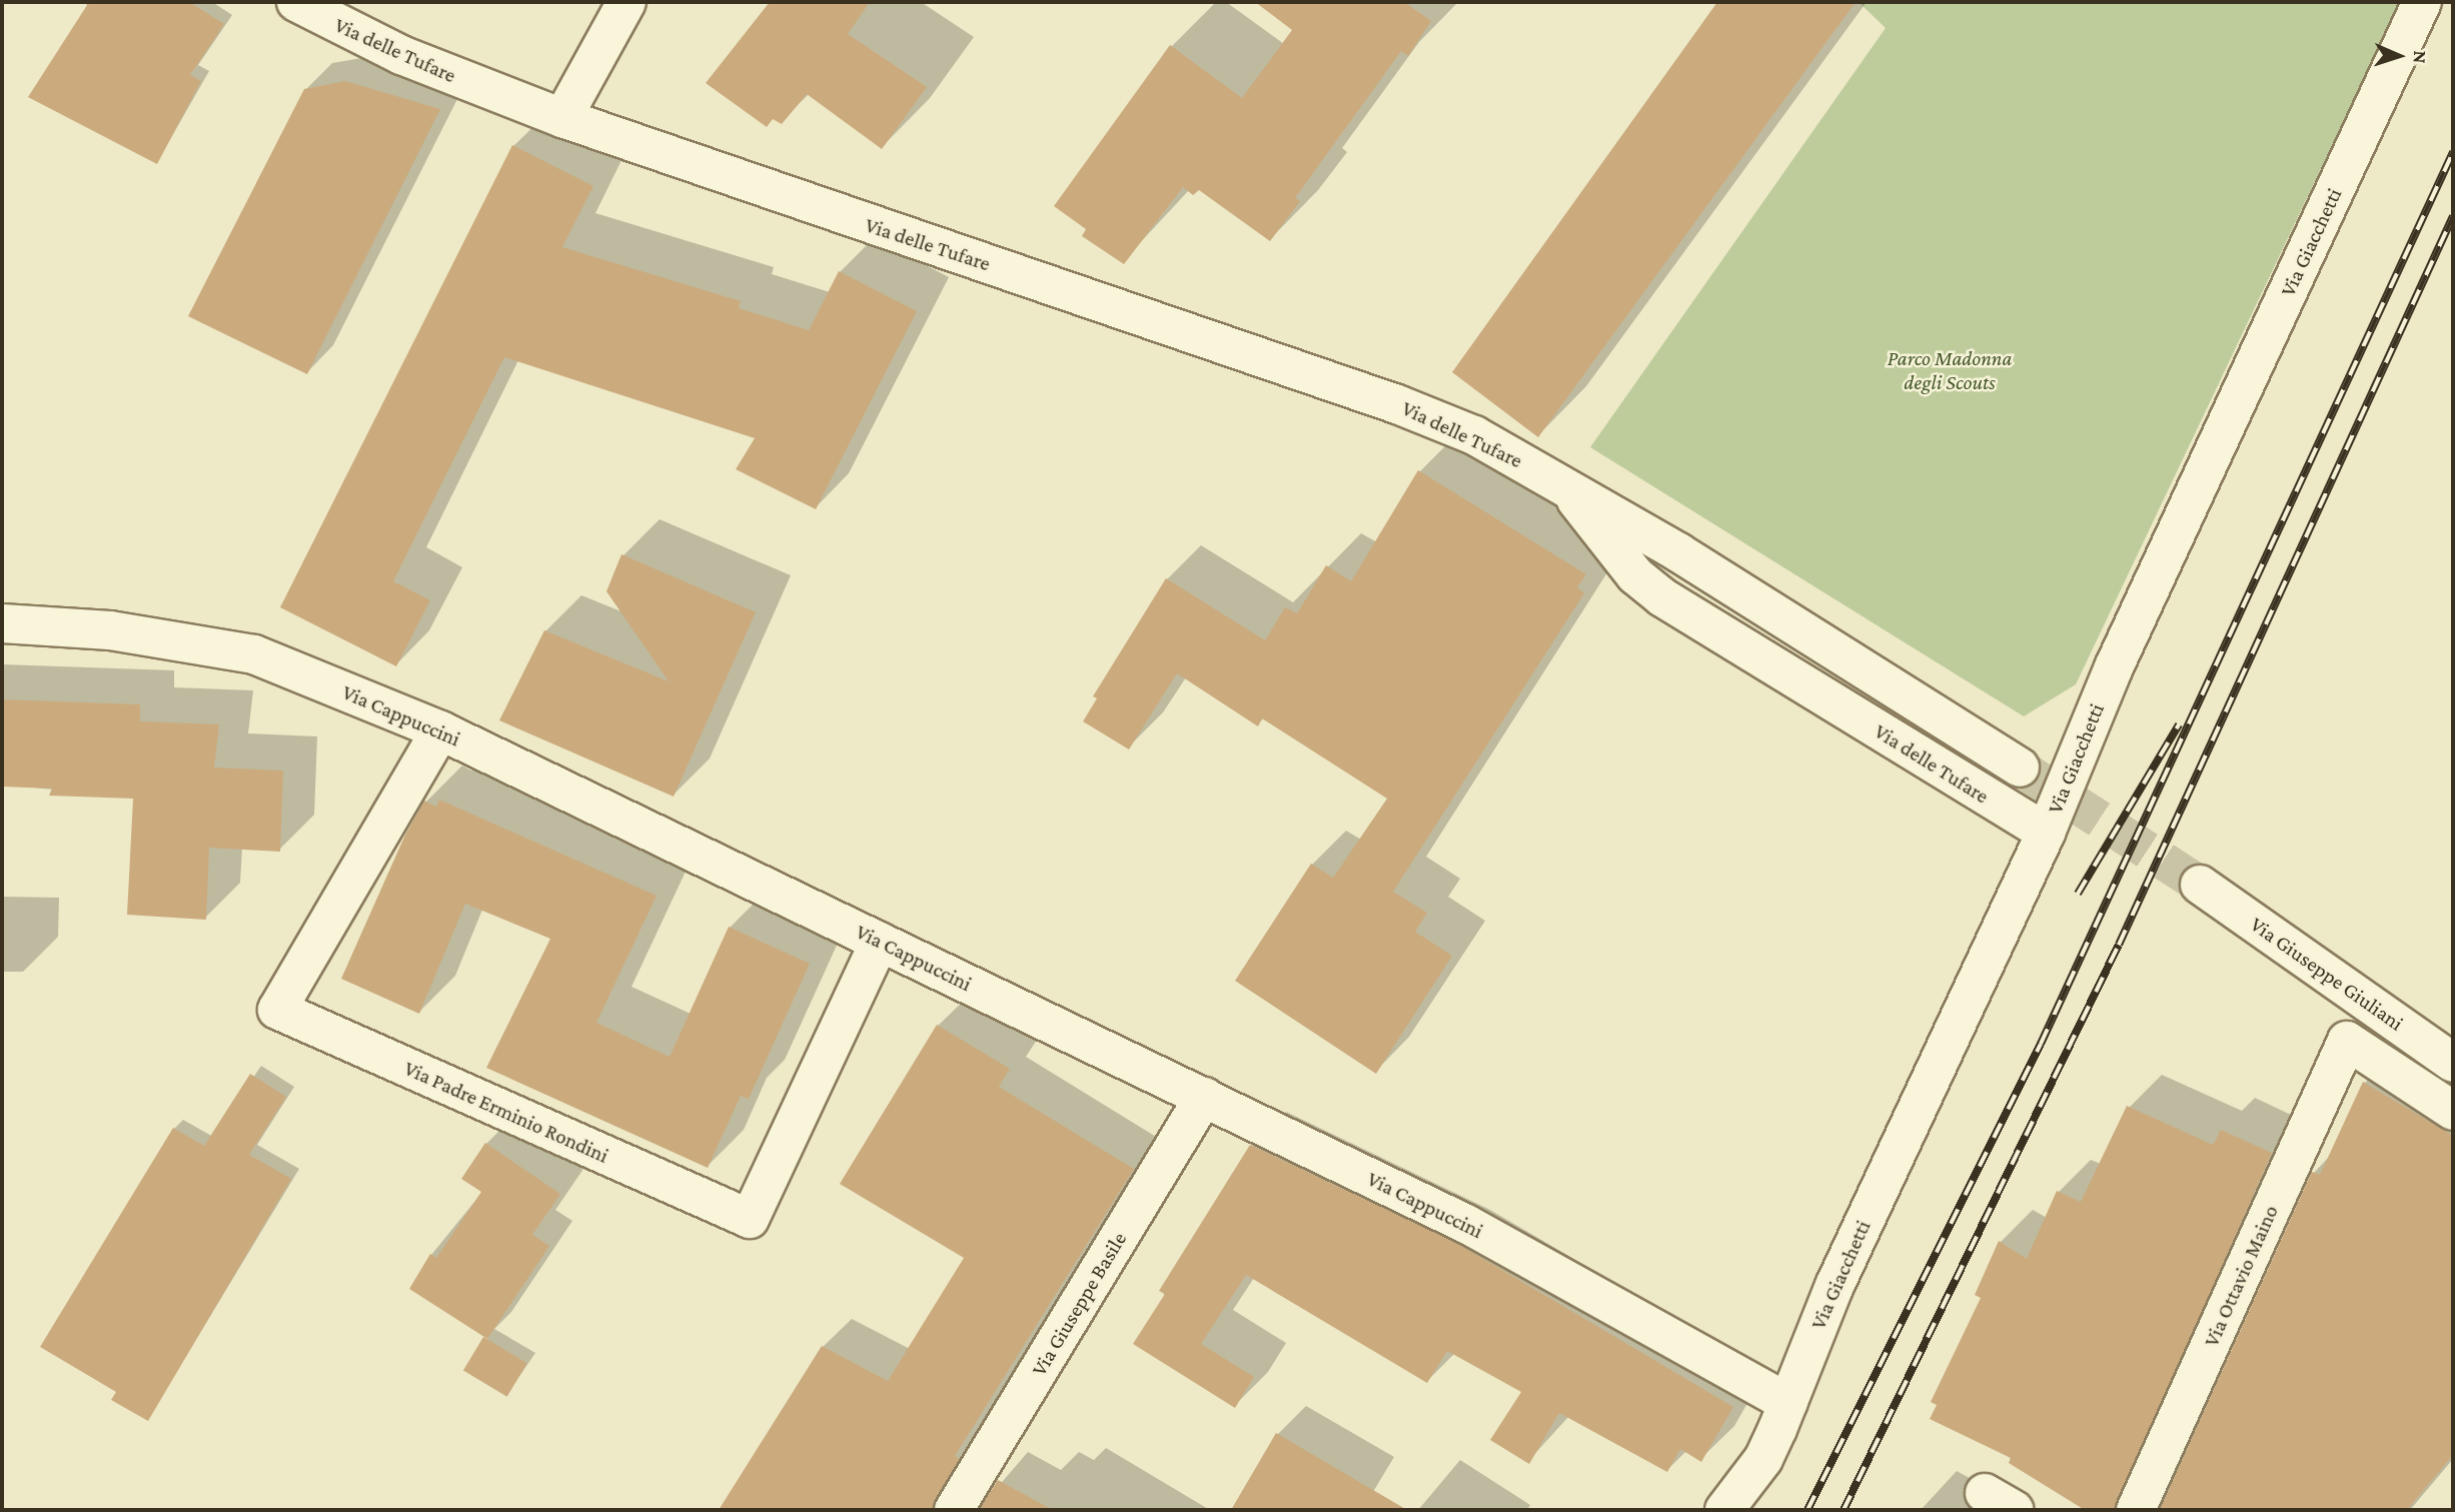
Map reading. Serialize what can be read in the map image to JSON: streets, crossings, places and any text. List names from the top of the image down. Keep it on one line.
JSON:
{"streets":{"street":["Via delle Tufare","Via Giacchetti","Via Cappuccini","Via Giuseppe Giuliani","Via Padre Erminio Rondini","Via Ottavio Maino","Via Giuseppe Basile"]},"crossings":[["Via delle Tufare","Via Giacchetti"],["Via Giacchetti","Via Cappuccini"],["Via Cappuccini","Via Padre Erminio Rondini"],["Via Cappuccini","Via Giuseppe Basile"],["Via Giuseppe Giuliani","Via Ottavio Maino"]],"parks":["Parco Madonna degli Scouts"],"north":"right"}
